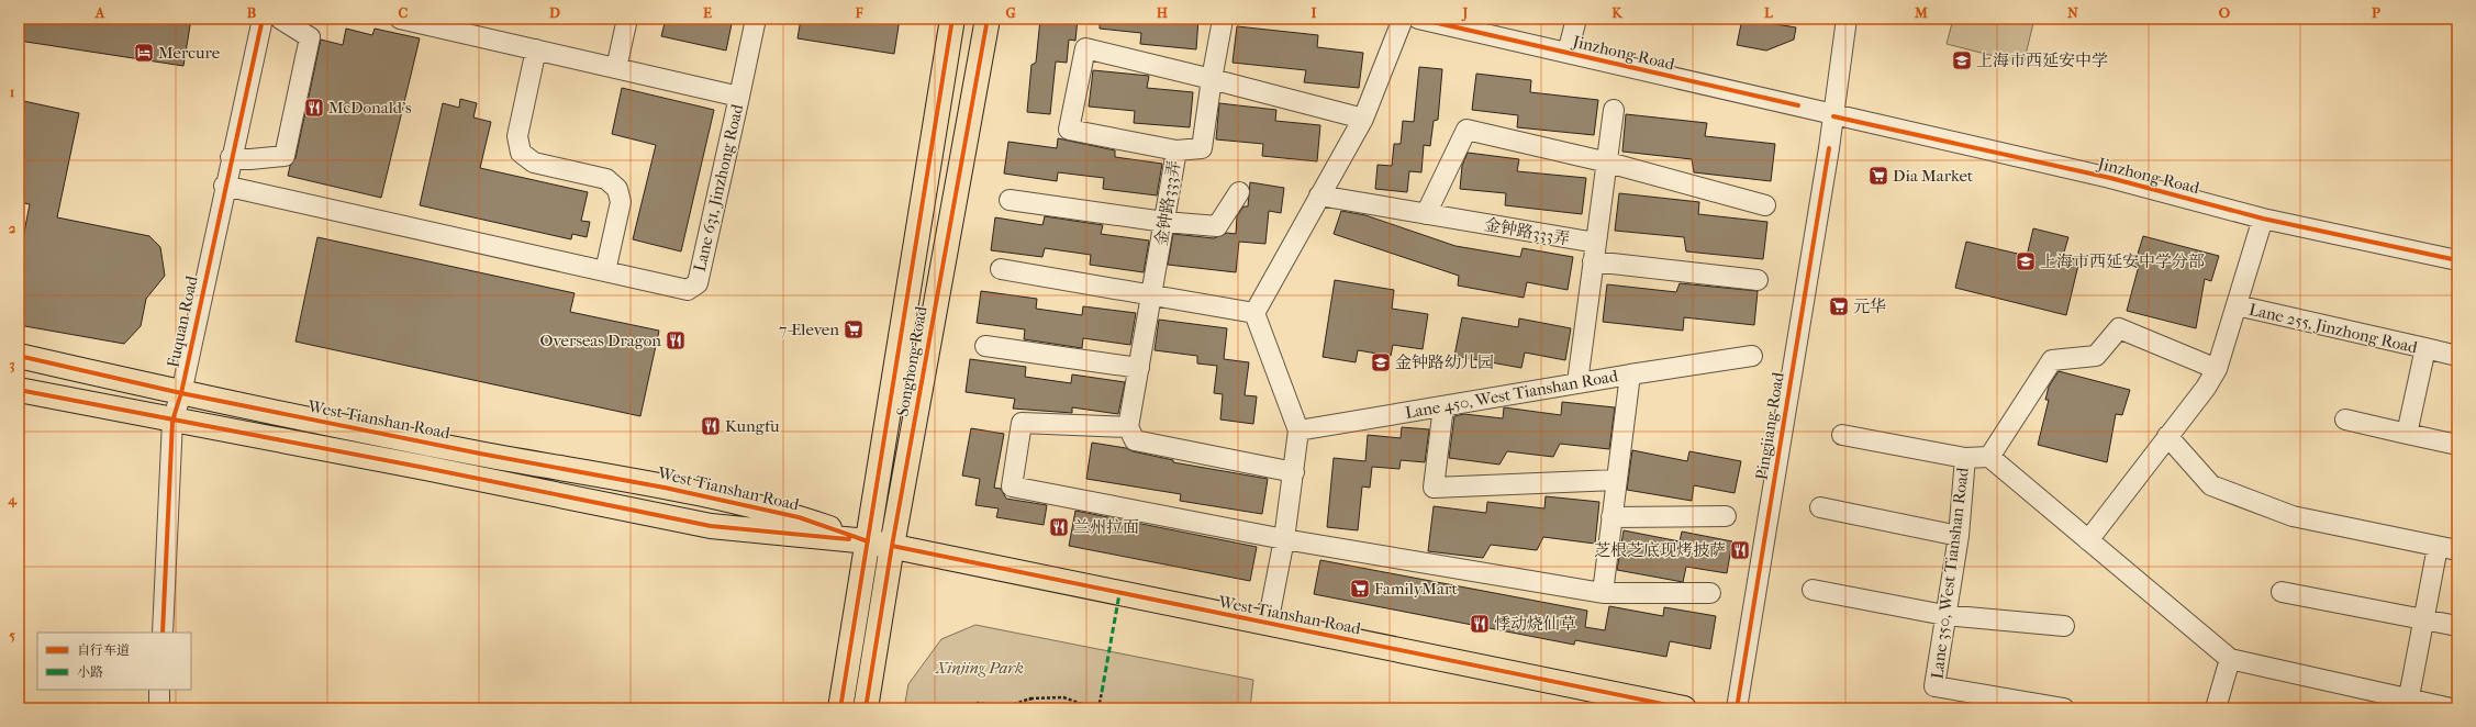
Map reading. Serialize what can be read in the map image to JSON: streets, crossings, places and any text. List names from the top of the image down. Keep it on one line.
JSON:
{"streets":{"main road":["Songhong Road","West Tianshan Road"],"street":["Jinzhong Road","Lane 631, Jinzhong Road","金钟路333弄","Fuquan Road","Lane 255, Jinzhong Road","Lane 450, West Tianshan Road","Pingjiang Road","Lane 350, West Tianshan Road"]},"crossings":[["Jinzhong Road","Lane 255, Jinzhong Road"],["Jinzhong Road","Pingjiang Road"],["Lane 631, Jinzhong Road","Fuquan Road"],["Fuquan Road","West Tianshan Road"],["Songhong Road","West Tianshan Road"]],"parks":["Xinjing Park"],"places":{"hotel":["Mercure"],"school or university":["上海市西延安中学","上海市西延安中学分部","金钟路幼儿园"],"restaurant":["McDonald's","Overseas Dragon","Kungfu","兰州拉面","芝根芝底现烤披萨","悸动烧仙草"],"supermarket":["Dia Market","元华","7-Eleven","FamilyMart"]},"legend":["自行车道","小路"],"grid":{"columns":["A","B","C","D","E","F","G","H","I","J","K","L","M","N","O","P"],"rows":["1","2","3","4","5"]}}
